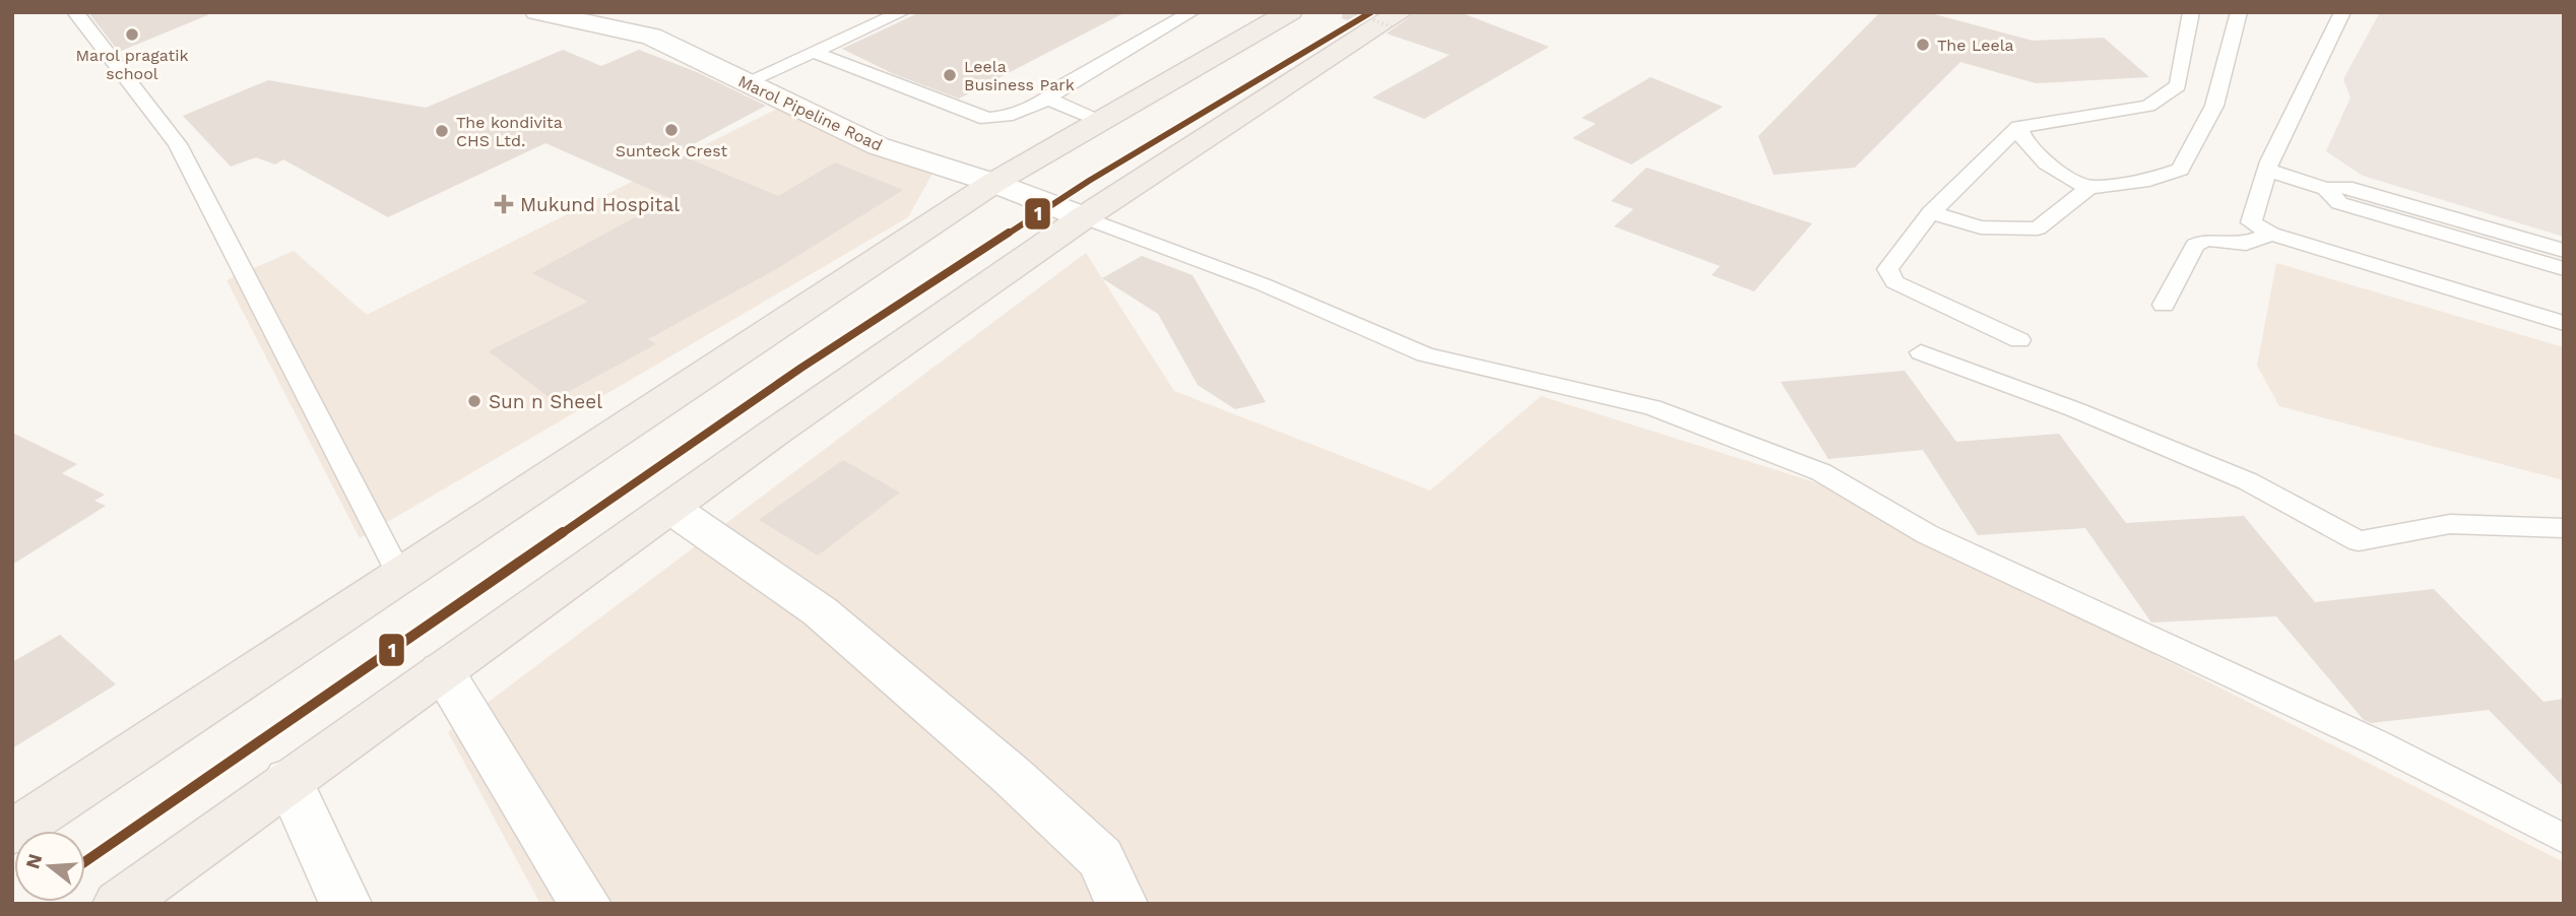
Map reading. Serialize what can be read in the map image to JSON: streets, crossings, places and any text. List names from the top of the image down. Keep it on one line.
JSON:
{"streets":{"street":["Marol Pipeline Road"]},"places":{"other":["Marol pragatik school","The Leela","Leela Business Park","Sunteck Crest","The kondivita CHS Ltd.","Sun n Sheel"],"health":["Mukund Hospital"]},"lines":["transit line 1"],"north":"left"}
